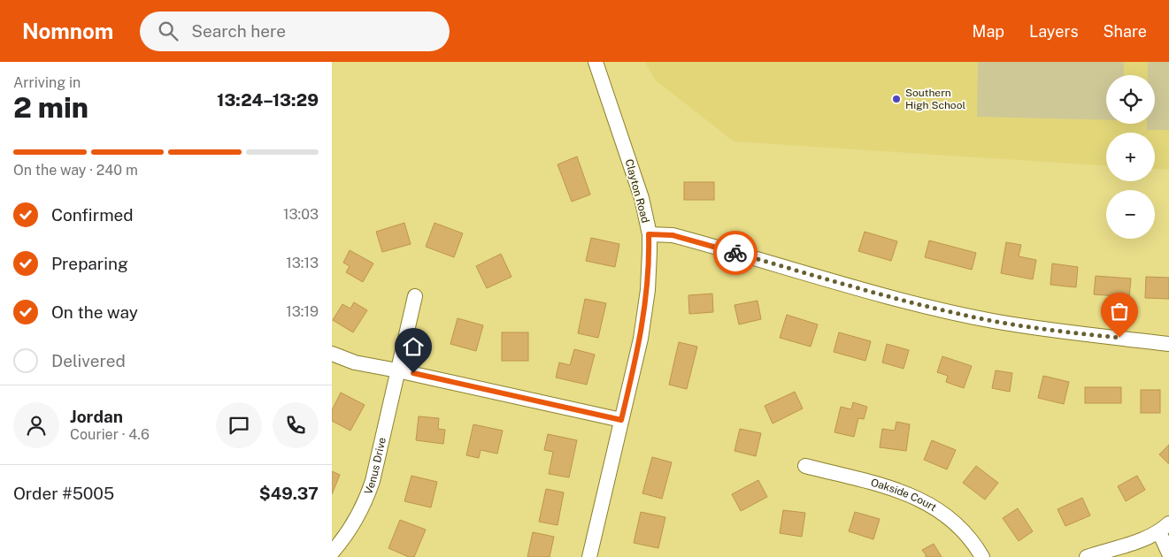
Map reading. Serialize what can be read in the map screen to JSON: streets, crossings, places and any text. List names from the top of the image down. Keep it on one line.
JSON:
{"streets":{"street":["Clayton Road","Venus Drive","Oakside Court"]},"places":["Southern High School"],"page":{"header":"Nomnom","search":"Search here","nav":["Map","Layers","Share"],"heading":["2 min","Arriving in","13:24–13:29"],"panel":["Jordan","Courier · 4.6","Order #5005","$49.37"],"map_buttons":["+","−"],"bar":"On the way · 240 m","list":[["Confirmed","13:03"],["Preparing","13:13"],["On the way","13:19"],"Delivered"]}}
